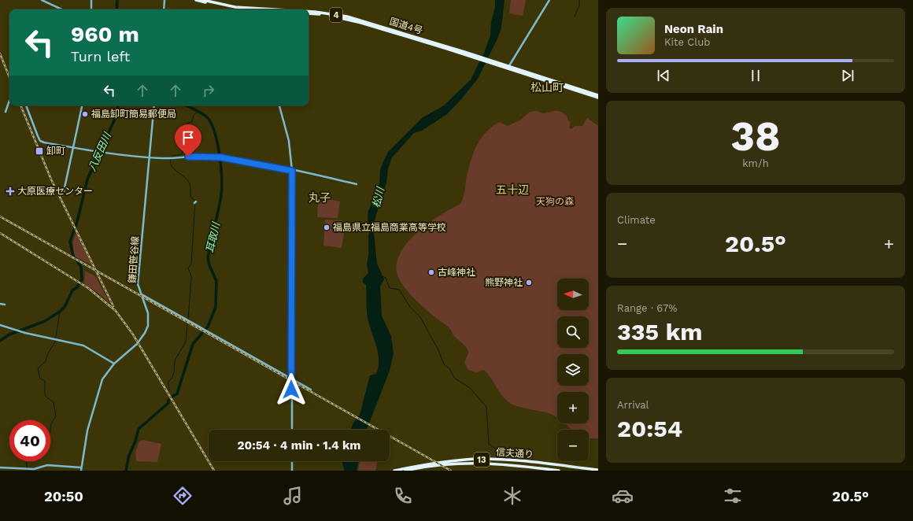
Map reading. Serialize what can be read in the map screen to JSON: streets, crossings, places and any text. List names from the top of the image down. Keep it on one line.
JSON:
{"streets":{"highway":["4","国道4号","信夫通り","13"],"street":["鎌田笹谷線"]},"districts":["松山町","五十辺","丸子"],"water":["八反田川","松川","耳取川"],"parks":["天狗の森"],"places":{"other":["福島卸町簡易郵便局","福島県立福島商業高等学校","古峰神社","熊野神社"],"transit":["卸町"],"health":["大原医療センター"]},"north":"left","page":{"turn":["960 m","Turn left"],"song":["Neon Rain","Kite Club"],"tile":[["38","km/h"],"Climate",["Range · 67%","335 km"],["Arrival","20:54"]],"heat":["−","20.5°","+"],"map_buttons":["+","−"],"limit":"40","trip":"20:54 · 4 min · 1.4 km","tabs":["20:50","20.5°"]}}
